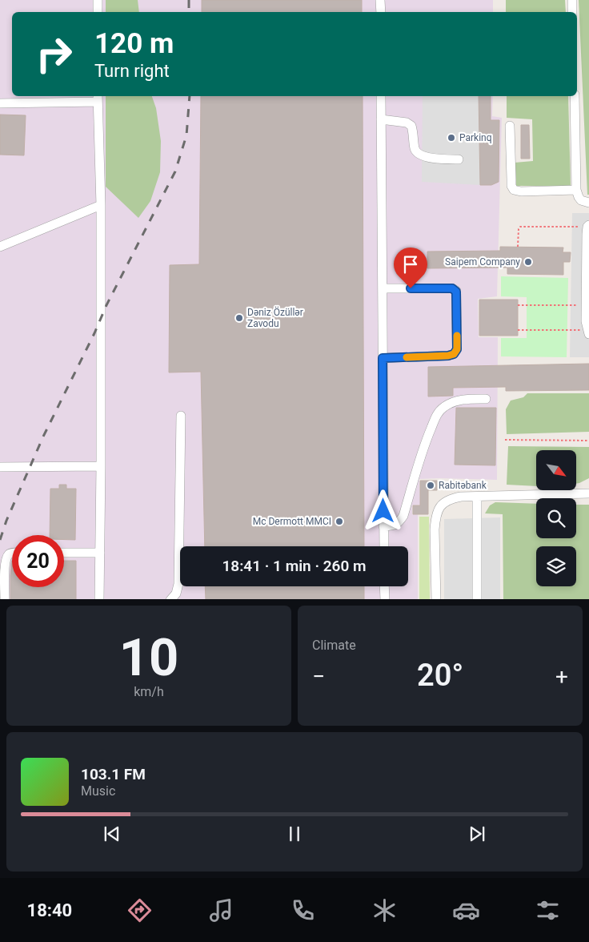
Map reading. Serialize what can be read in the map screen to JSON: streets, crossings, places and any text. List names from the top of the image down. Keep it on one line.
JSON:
{"places":["Parkinq","Saipem Company","Dəniz Özüllər Zavodu","Rabitəbank","Mc Dermott MMCI"],"north":"bottom right","page":{"turn":["120 m","Turn right"],"limit":"20","trip":"18:41 · 1 min · 260 m","tile":[["10","km/h"],"Climate"],"heat":["−","20°","+"],"song":["103.1 FM","Music"],"tabs":"18:40"}}
